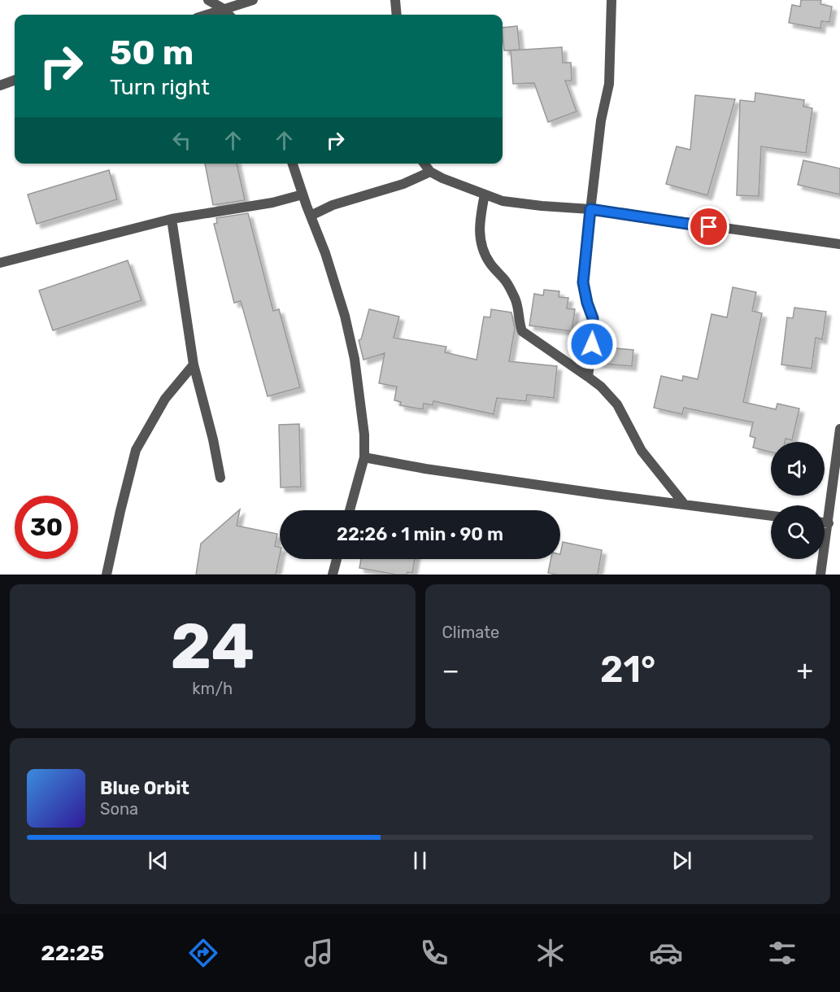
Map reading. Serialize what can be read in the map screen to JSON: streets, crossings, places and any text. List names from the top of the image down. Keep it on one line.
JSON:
{"page":{"turn":["50 m","Turn right"],"limit":"30","trip":"22:26 · 1 min · 90 m","tile":[["24","km/h"],"Climate"],"heat":["−","21°","+"],"song":["Blue Orbit","Sona"],"tabs":"22:25"}}
